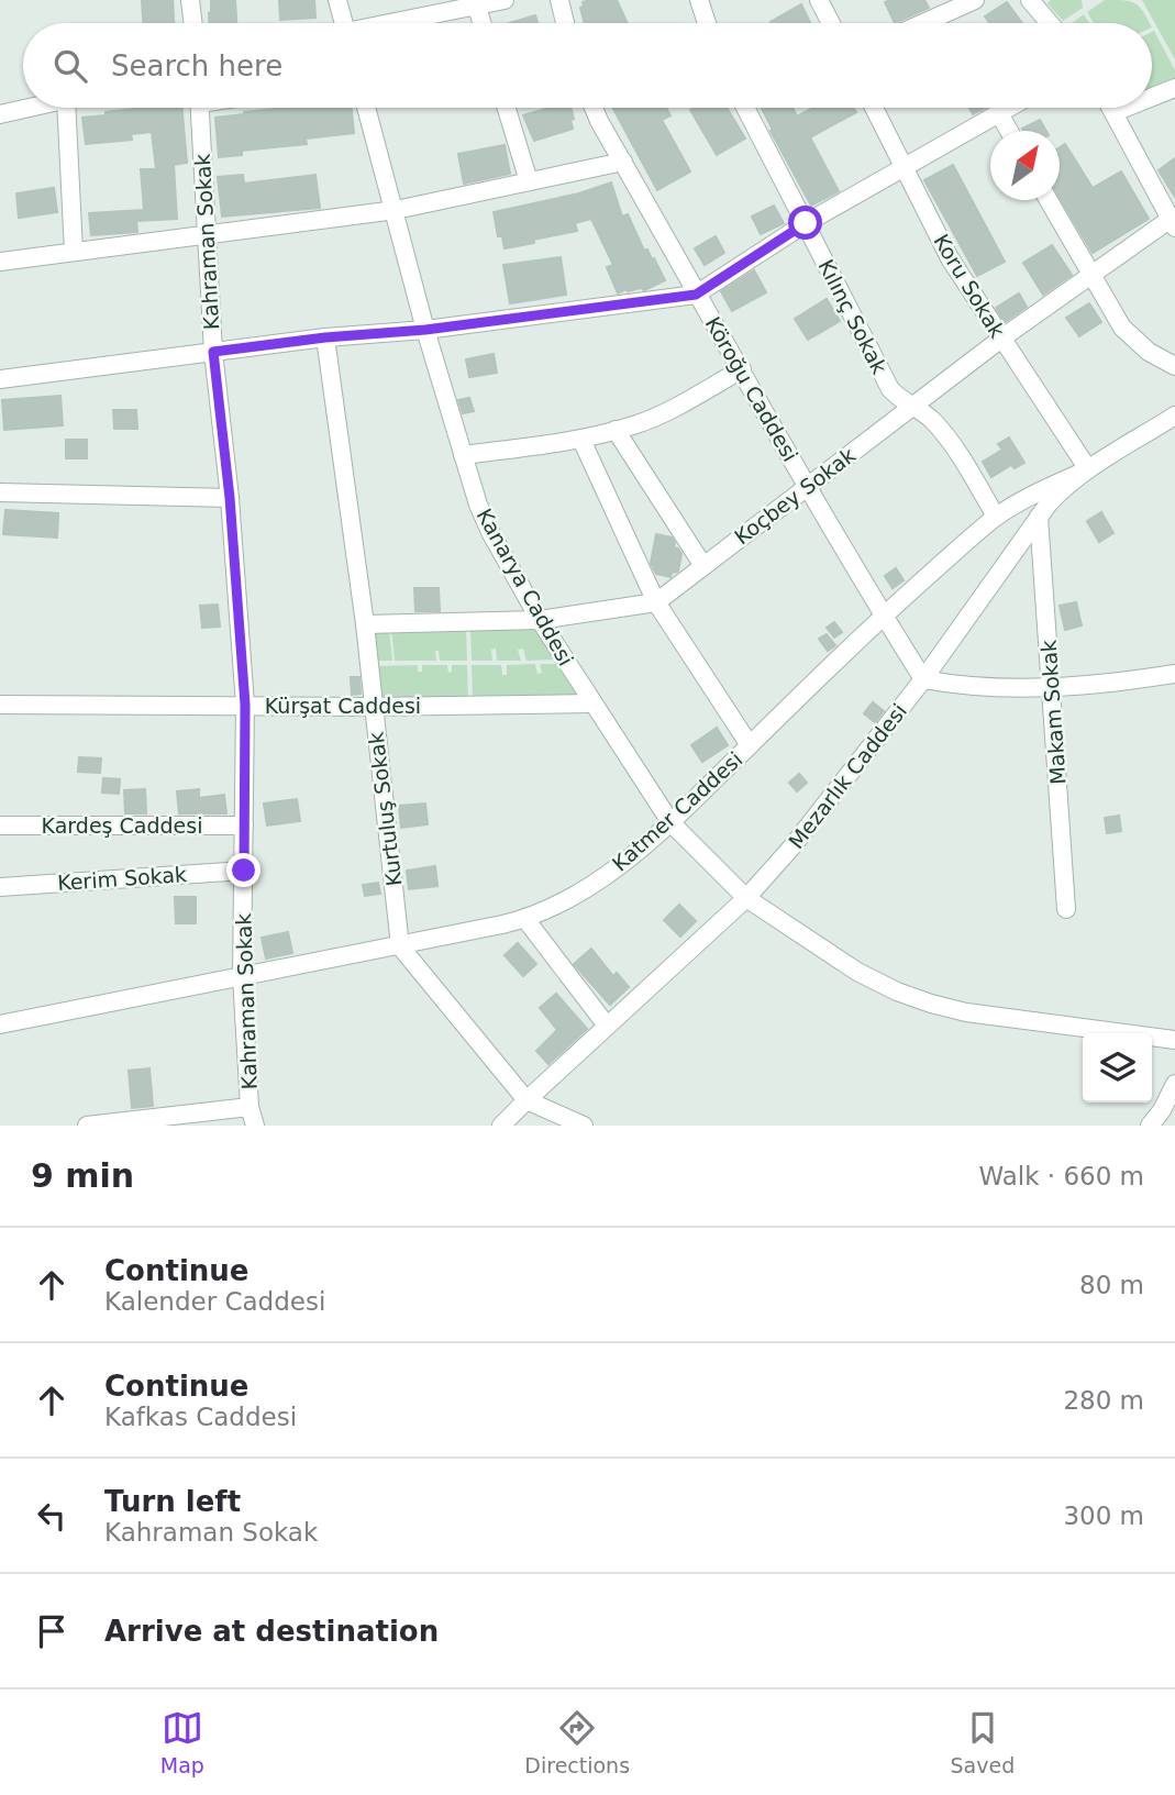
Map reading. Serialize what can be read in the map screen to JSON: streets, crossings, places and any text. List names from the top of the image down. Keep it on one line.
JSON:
{"streets":{"street":["Kahraman Sokak","Koru Sokak","Kılınç Sokak","Köroğu Caddesi","Koçbey Sokak","Kanarya Caddesi","Kürşat Caddesi","Makam Sokak","Mezarlık Caddesi","Kurtuluş Sokak","Katmer Caddesi","Kardeş Caddesi","Kerim Sokak"]},"crossings":[["Kahraman Sokak","Kürşat Caddesi"],["Kahraman Sokak","Katmer Caddesi"],["Kahraman Sokak","Kardeş Caddesi"],["Kahraman Sokak","Kerim Sokak"],["Koru Sokak","Koçbey Sokak"],["Koru Sokak","Mezarlık Caddesi"],["Koru Sokak","Katmer Caddesi"],["Kılınç Sokak","Koçbey Sokak"],["Kılınç Sokak","Katmer Caddesi"],["Köroğu Caddesi","Koçbey Sokak"],["Köroğu Caddesi","Mezarlık Caddesi"],["Köroğu Caddesi","Katmer Caddesi"],["Koçbey Sokak","Kanarya Caddesi"],["Koçbey Sokak","Kurtuluş Sokak"],["Kanarya Caddesi","Kürşat Caddesi"],["Kanarya Caddesi","Mezarlık Caddesi"],["Kanarya Caddesi","Katmer Caddesi"],["Kürşat Caddesi","Kurtuluş Sokak"],["Makam Sokak","Mezarlık Caddesi"],["Mezarlık Caddesi","Katmer Caddesi"],["Kurtuluş Sokak","Katmer Caddesi"]],"north":"top right","page":{"search":"Search here","heading":["9 min","Walk · 660 m"],"list":[["Continue","Kalender Caddesi","80 m"],["Continue","Kafkas Caddesi","280 m"],["Turn left","Kahraman Sokak","300 m"],"Arrive at destination"],"nav":["Map","Directions","Saved"]}}
